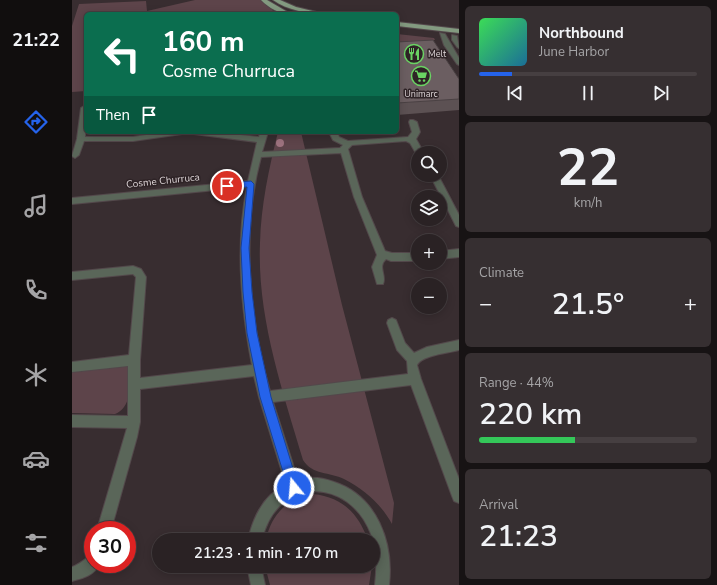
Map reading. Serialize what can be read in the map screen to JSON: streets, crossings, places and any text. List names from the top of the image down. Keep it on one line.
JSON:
{"streets":{"street":["Cosme Churruca"]},"places":{"restaurant":["Melt"],"supermarket":["Unimarc"]},"page":{"tabs":"21:22","turn":["160 m","Cosme Churruca"],"song":["Northbound","June Harbor"],"then":"Then","tile":[["22","km/h"],"Climate",["Range · 44%","220 km"],["Arrival","21:23"]],"map_buttons":["+","−"],"heat":["−","21.5°","+"],"limit":"30","trip":"21:23 · 1 min · 170 m"}}
